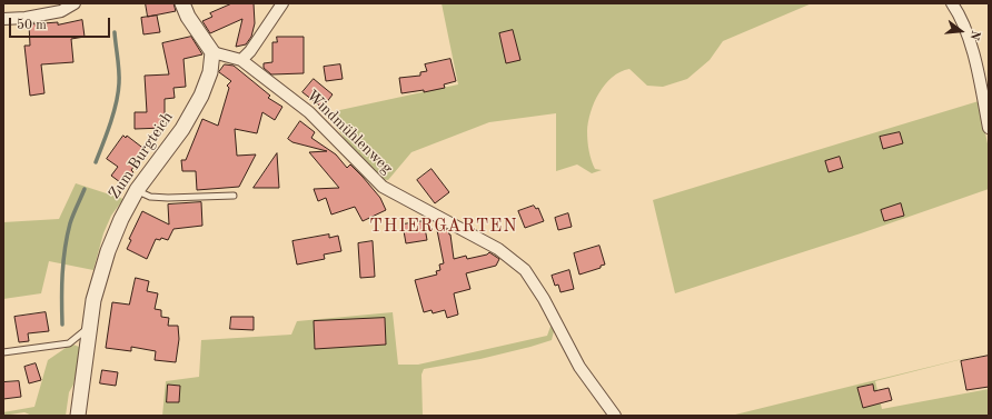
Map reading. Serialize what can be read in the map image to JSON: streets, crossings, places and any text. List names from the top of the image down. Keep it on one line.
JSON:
{"streets":{"street":["Windmühlenweg","Zum Burgteich"]},"crossings":[["Windmühlenweg","Zum Burgteich"]],"districts":["THIERGARTEN"],"scale_bar":"50 m","north":"right"}
